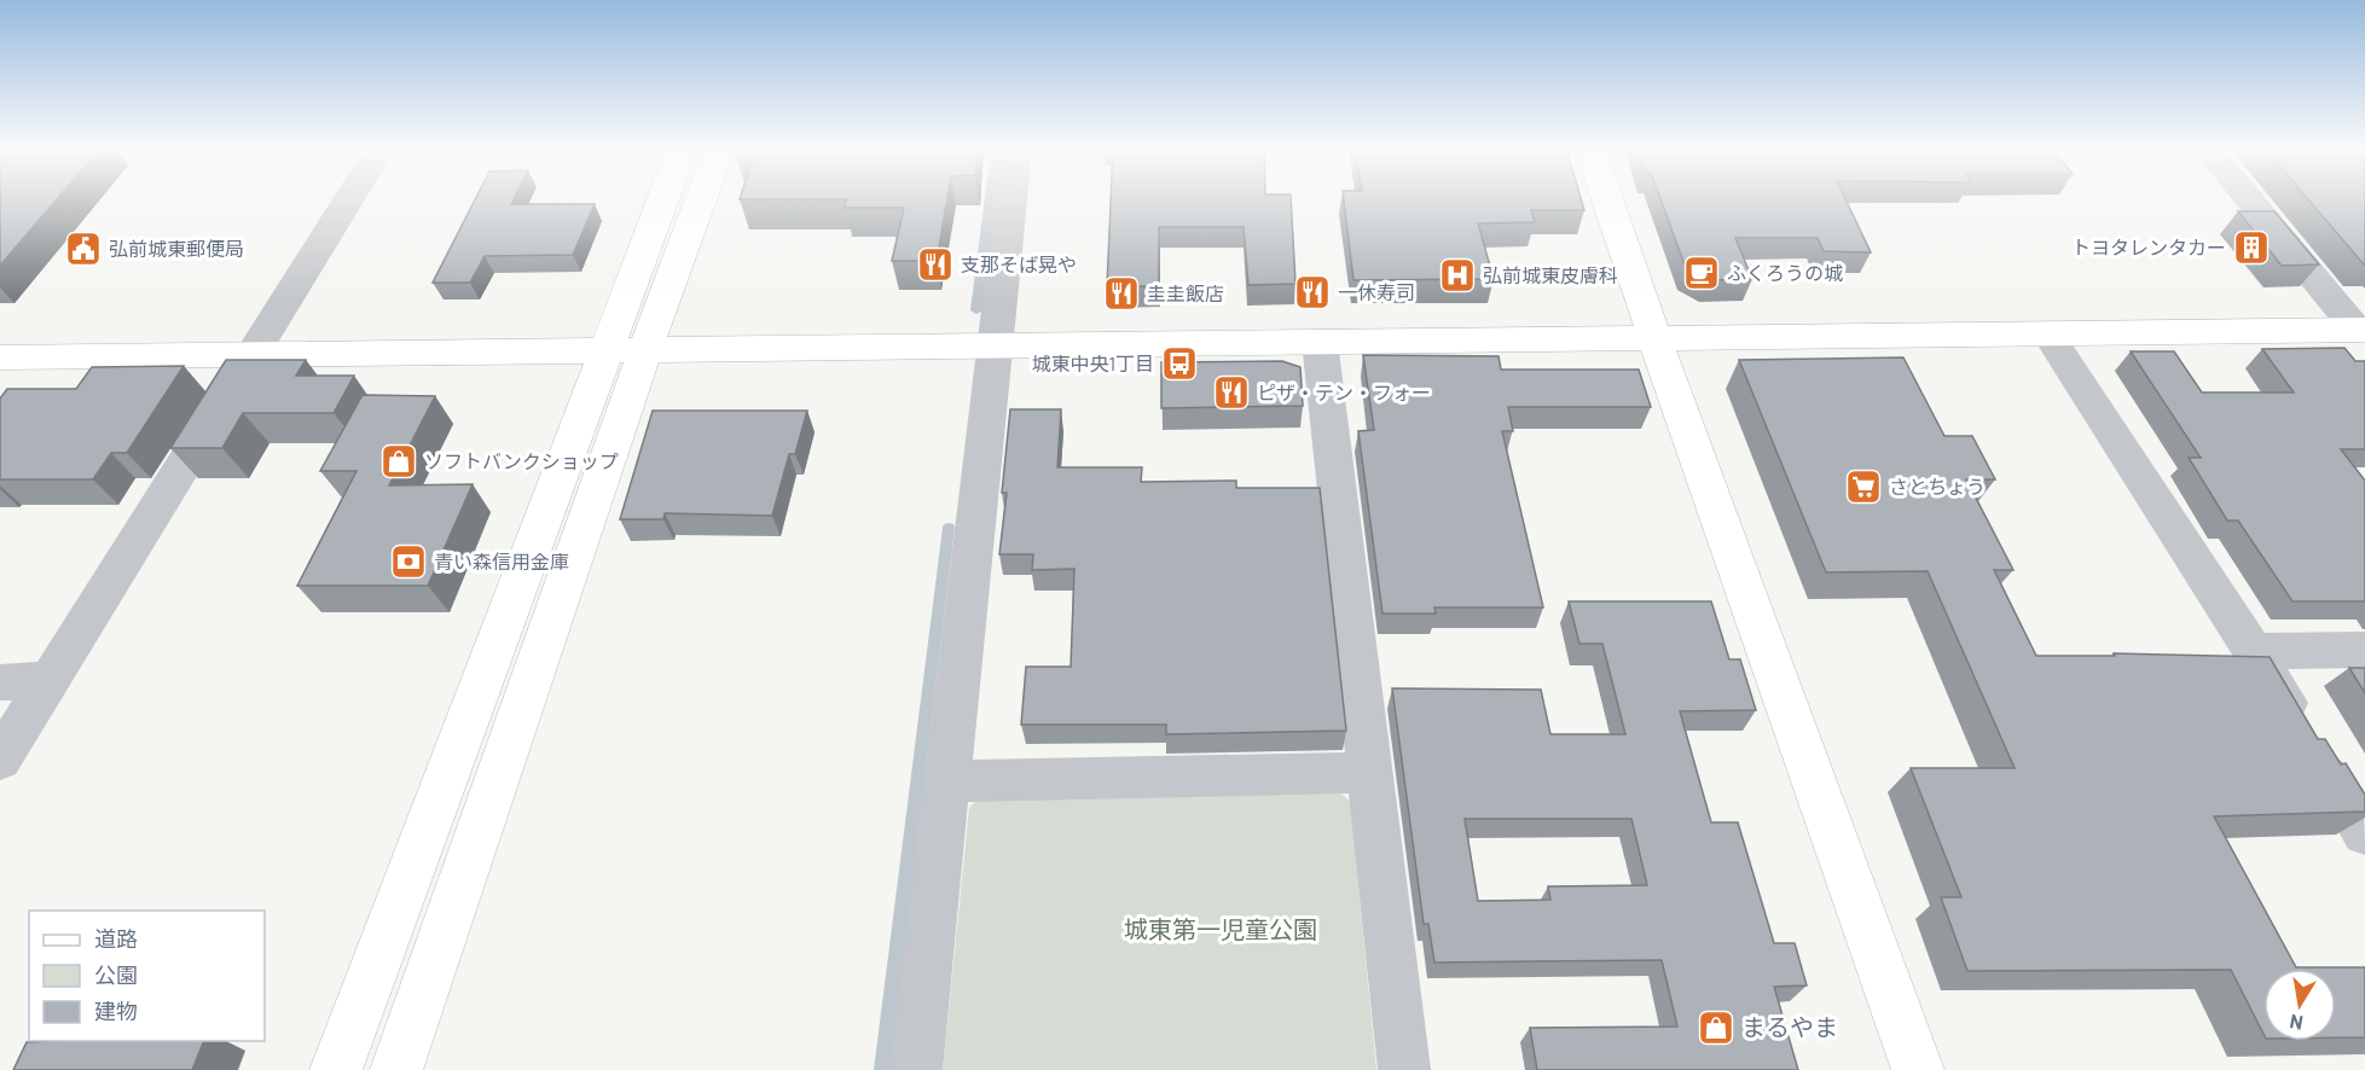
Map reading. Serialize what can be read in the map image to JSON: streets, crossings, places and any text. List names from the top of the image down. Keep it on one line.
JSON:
{"parks":["城東第一児童公園"],"places":{"building":["トヨタレンタカー"],"public building":["弘前城東郵便局"],"restaurant":["支那そば晃や","一休寿司","圭圭飯店","ピザ・テン・フォー"],"cafe":["ふくろうの城"],"hospital":["弘前城東皮膚科"],"bus stop":["城東中央1丁目"],"shop":["ソフトバンクショップ","まるやま"],"supermarket":["さとちょう"],"bank":["青い森信用金庫"]},"legend":["道路","公園","建物"],"north":"bottom"}
